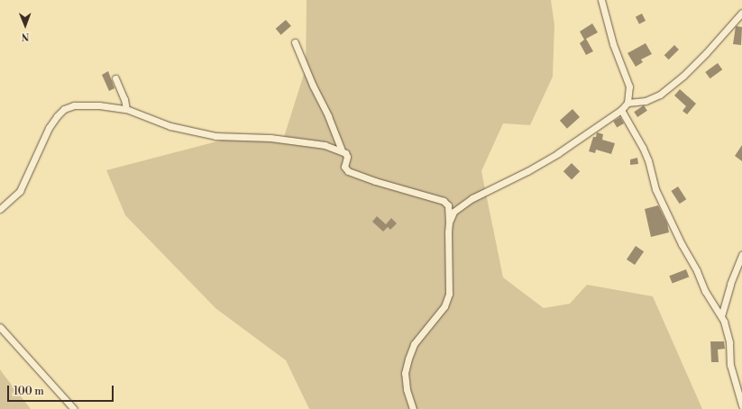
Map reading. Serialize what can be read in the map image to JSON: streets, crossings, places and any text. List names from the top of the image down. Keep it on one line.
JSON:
{"scale_bar":"100 m","north":"bottom"}
